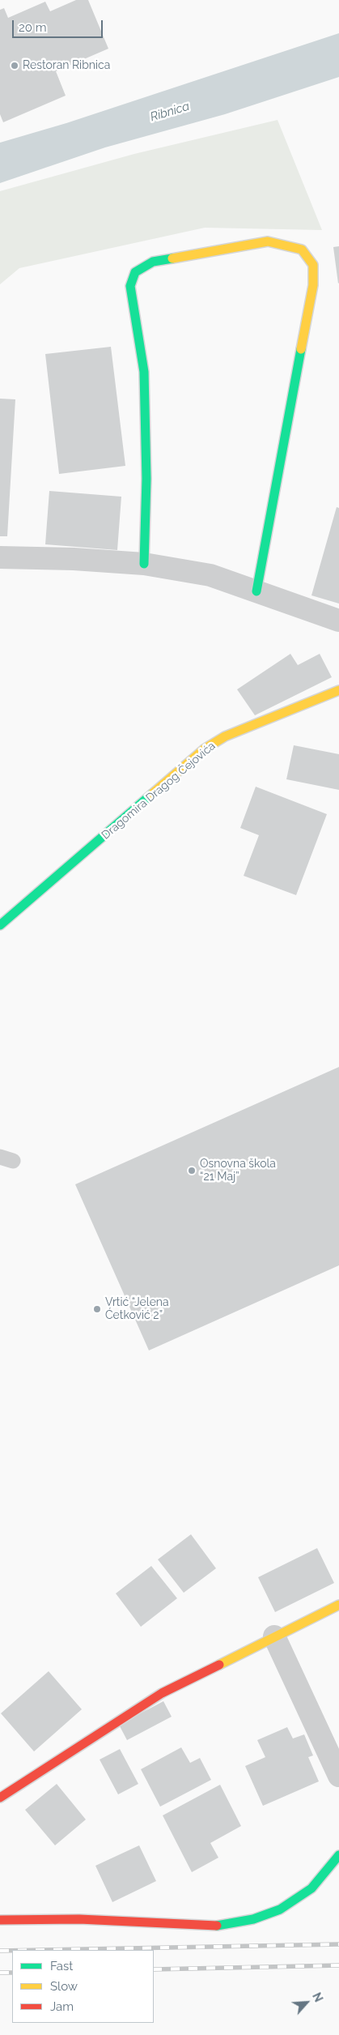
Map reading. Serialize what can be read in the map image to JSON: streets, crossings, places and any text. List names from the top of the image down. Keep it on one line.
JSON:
{"streets":{"street":["Dragomira Dragog Čejovića"]},"water":["Ribnica"],"places":["Restoran Ribnica","Osnovna škola “21 Maj”","Vrtić “Jelena Ćetković 2”"],"legend":["Fast","Slow","Jam"],"scale_bar":"20 m","north":"top right"}
